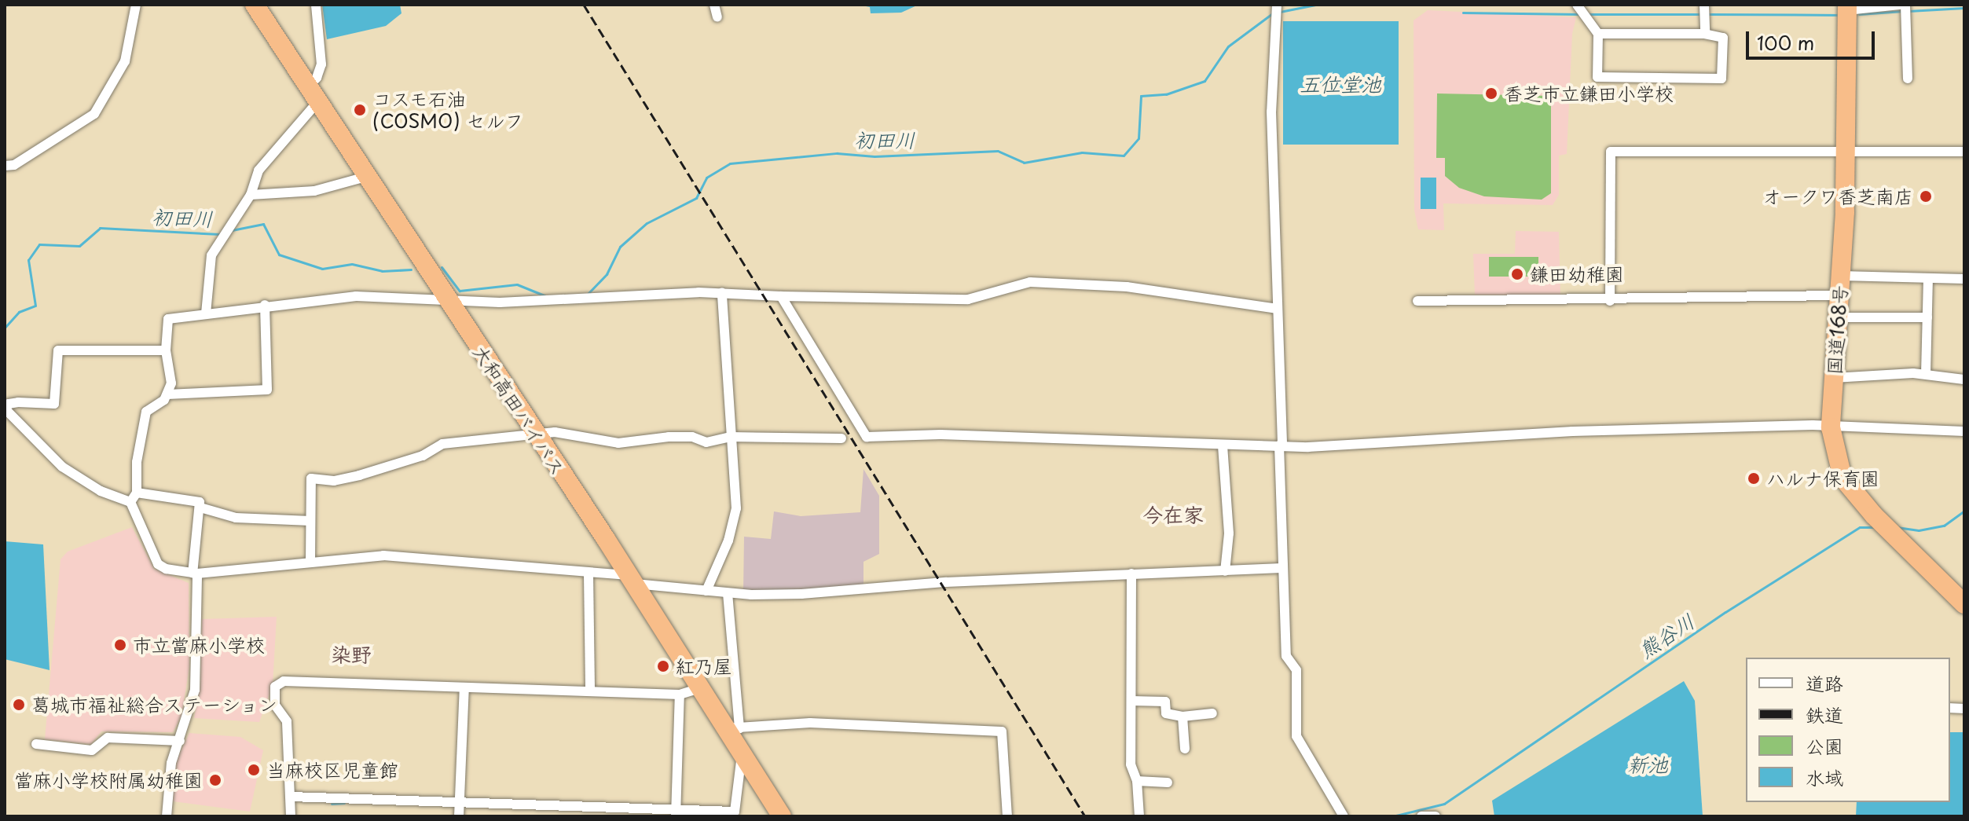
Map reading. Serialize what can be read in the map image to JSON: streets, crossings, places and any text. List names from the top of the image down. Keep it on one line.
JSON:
{"streets":{"highway":["国道168号","大和高田バイパス"]},"districts":["今在家","染野"],"water":["五位堂池","初田川","熊谷川","新池"],"places":["香芝市立鎌田小学校","コスモ石油 (COSMO) セルフ","オークワ香芝南店","鎌田幼稚園","ハルナ保育園","市立當麻小学校","紅乃屋","葛城市福祉総合ステーション","当麻校区児童館","當麻小学校附属幼稚園"],"legend":["道路","鉄道","公園","水域"],"scale_bar":"100 m"}
